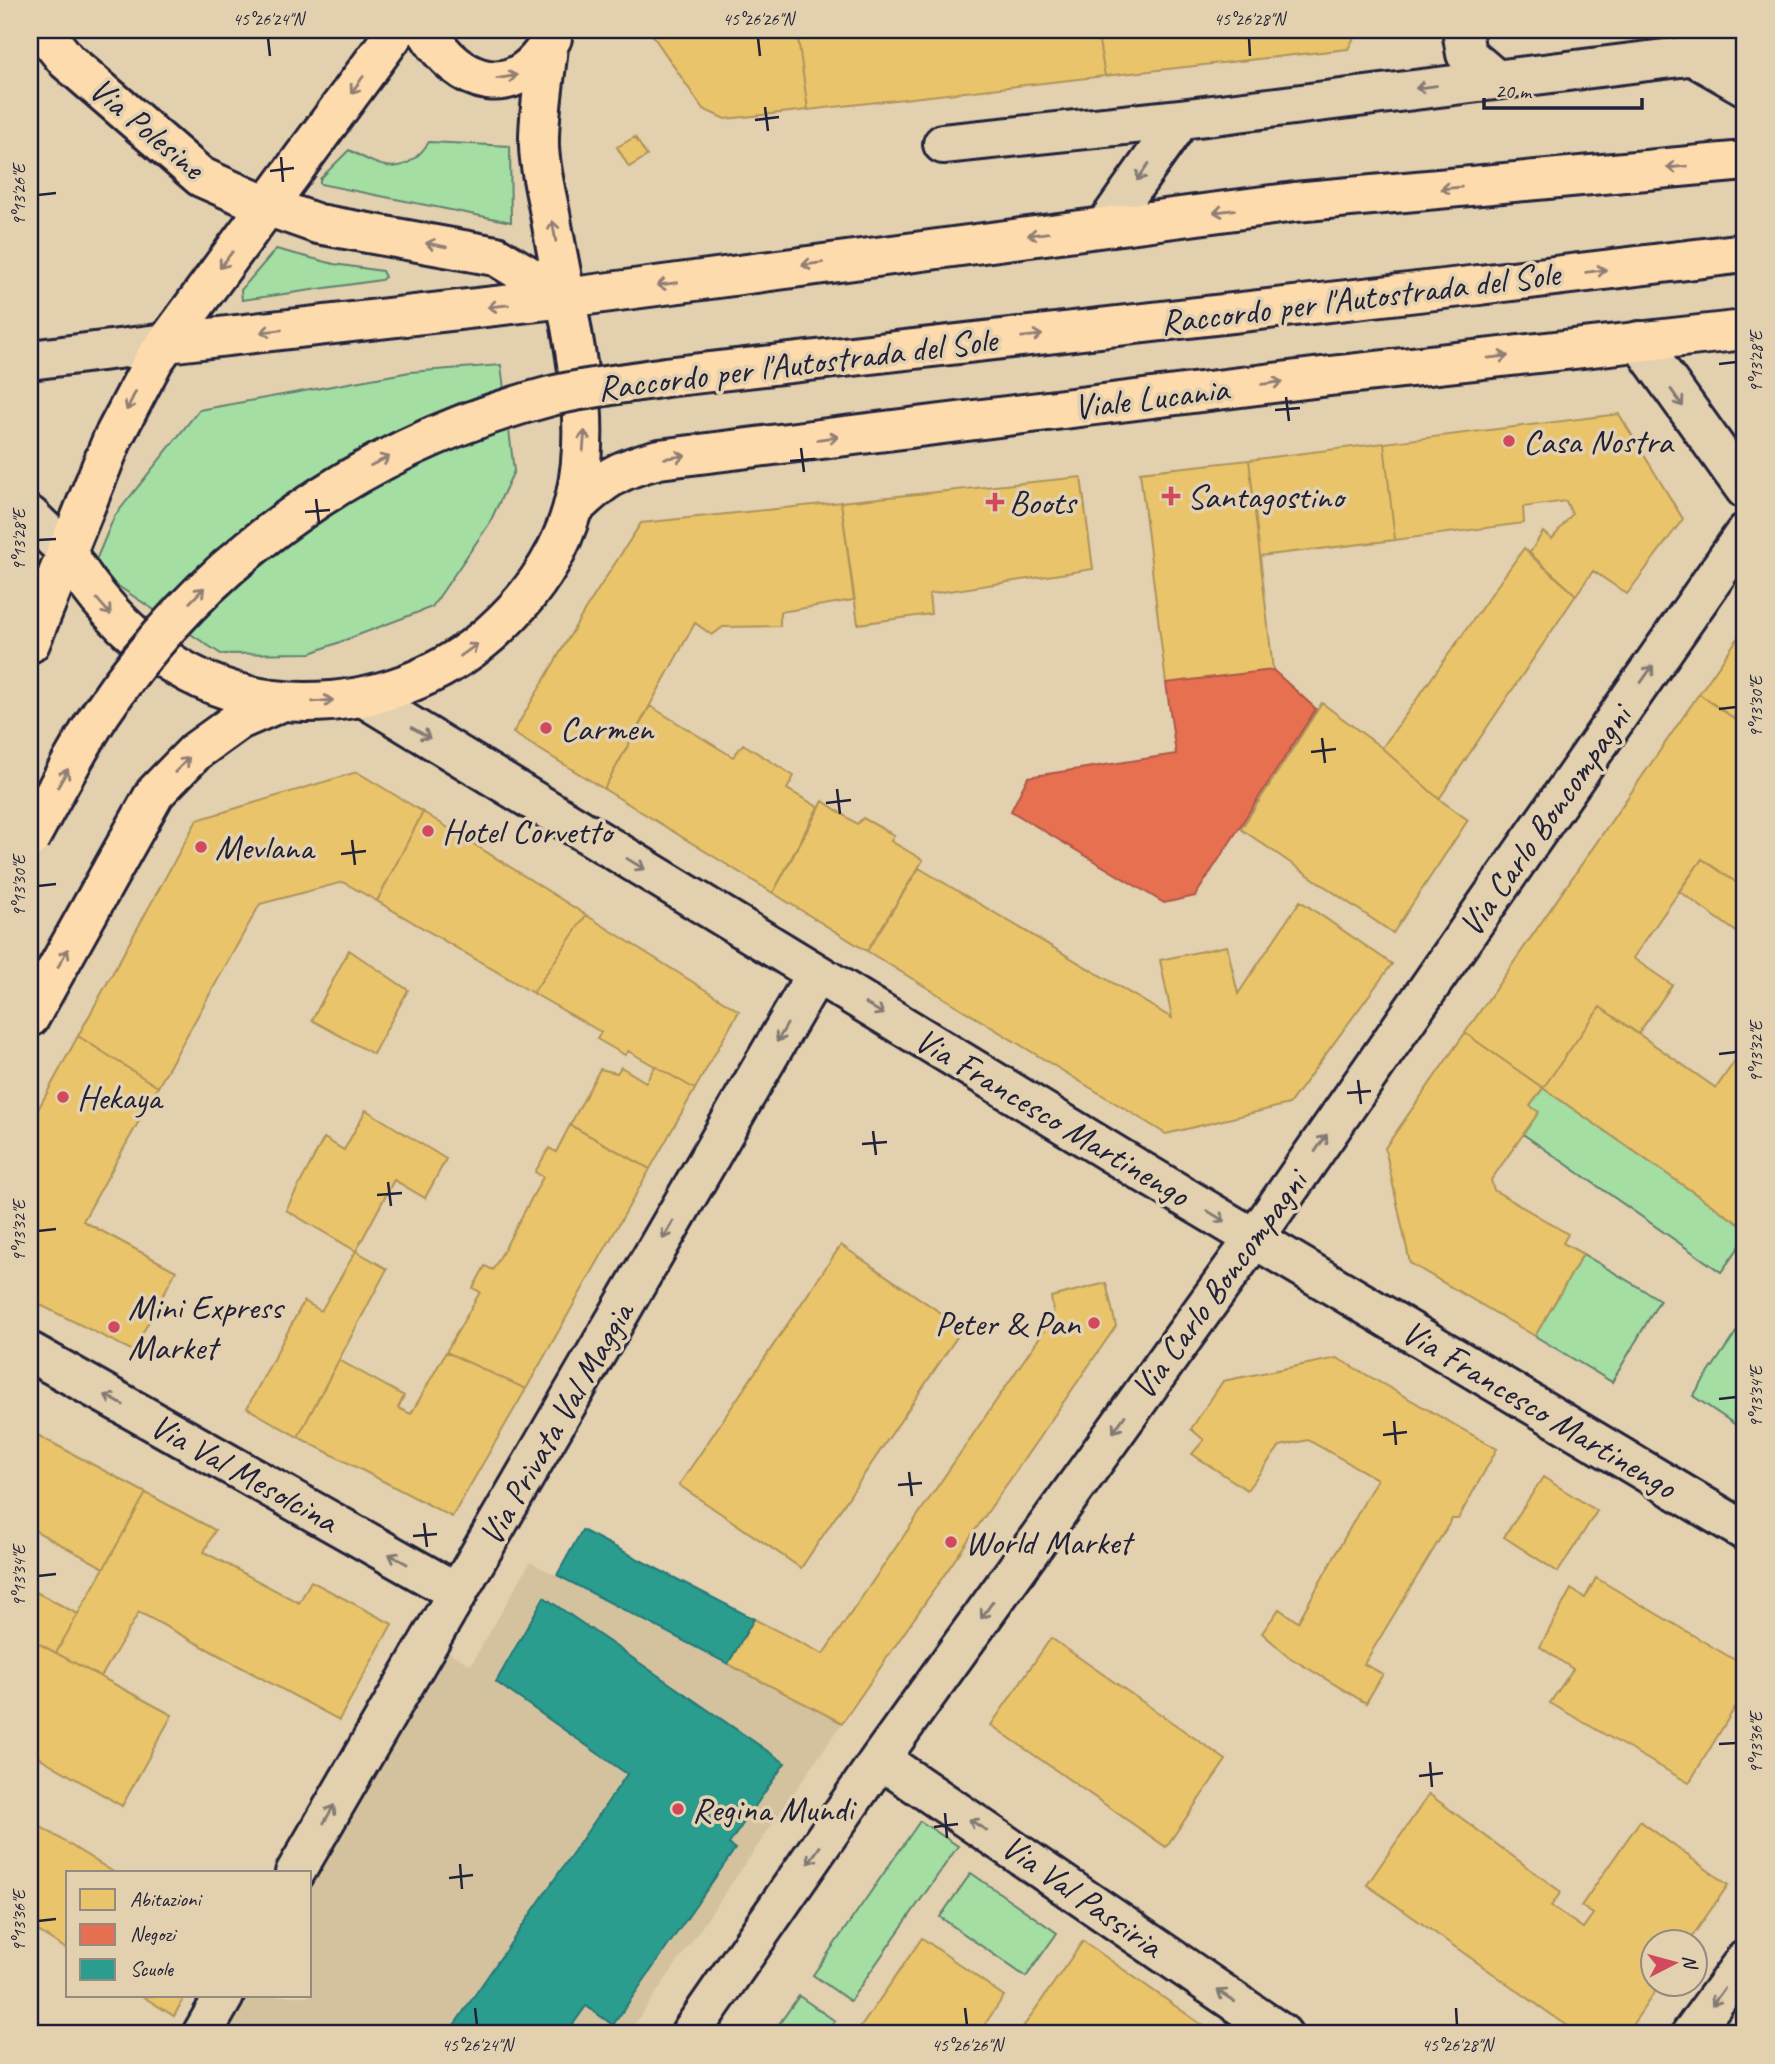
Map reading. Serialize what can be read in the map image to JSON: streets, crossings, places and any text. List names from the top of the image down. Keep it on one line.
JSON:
{"streets":{"main road":["Via Polesine","Raccordo per l'Autostrada del Sole","Viale Lucania"],"street":["Via Carlo Boncompagni","Via Francesco Martinengo","Via Privata Val Maggia","Via Val Mesolcina","Via Val Passiria"]},"crossings":[["Via Carlo Boncompagni","Via Francesco Martinengo"],["Via Carlo Boncompagni","Via Val Passiria"],["Via Francesco Martinengo","Via Privata Val Maggia"],["Via Privata Val Maggia","Via Val Mesolcina"]],"one_way":["Via Francesco Martinengo","Via Val Mesolcina","Via Val Passiria"],"places":{"other":["Casa Nostra","Carmen","Hotel Corvetto","Mevlana","Hekaya","Peter & Pan","Mini Express Market","World Market","Regina Mundi"],"health":["Santagostino","Boots"]},"legend":["Abitazioni","Negozi","Scuole"],"scale_bar":"20 m","north":"right","coordinates":["45°26'24\"N","45°26'26\"N","45°26'28\"N","9°13'26\"E","9°13'28\"E","9°13'30\"E","9°13'32\"E","9°13'34\"E","9°13'36\"E"]}
